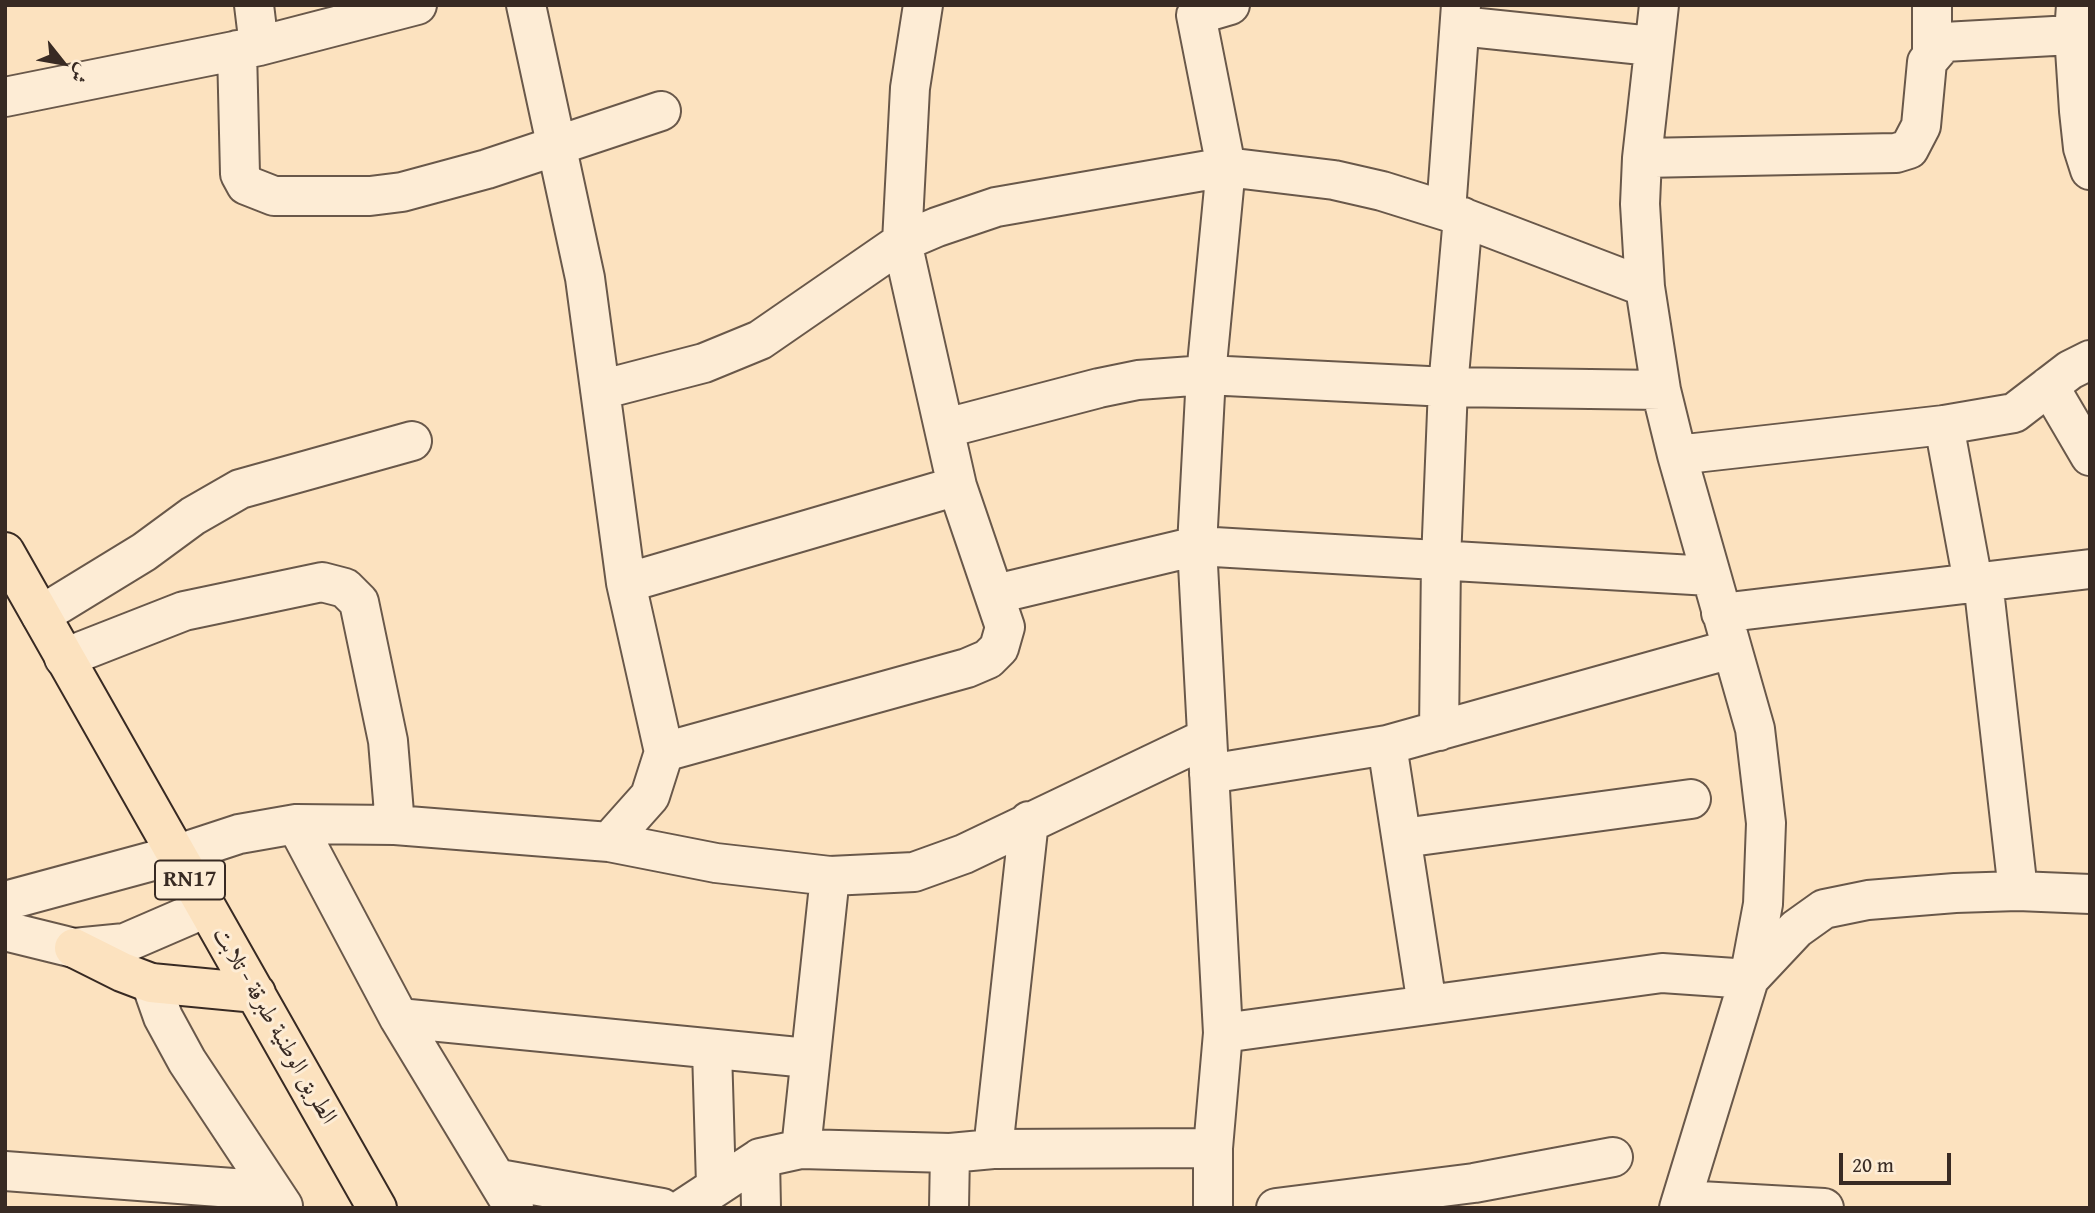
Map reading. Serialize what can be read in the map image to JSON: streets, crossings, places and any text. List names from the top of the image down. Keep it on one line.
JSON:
{"streets":{"main road":["RN17","الطريق الوطنية طبرقة - تلابت"]},"scale_bar":"20 m","north":"bottom right"}
